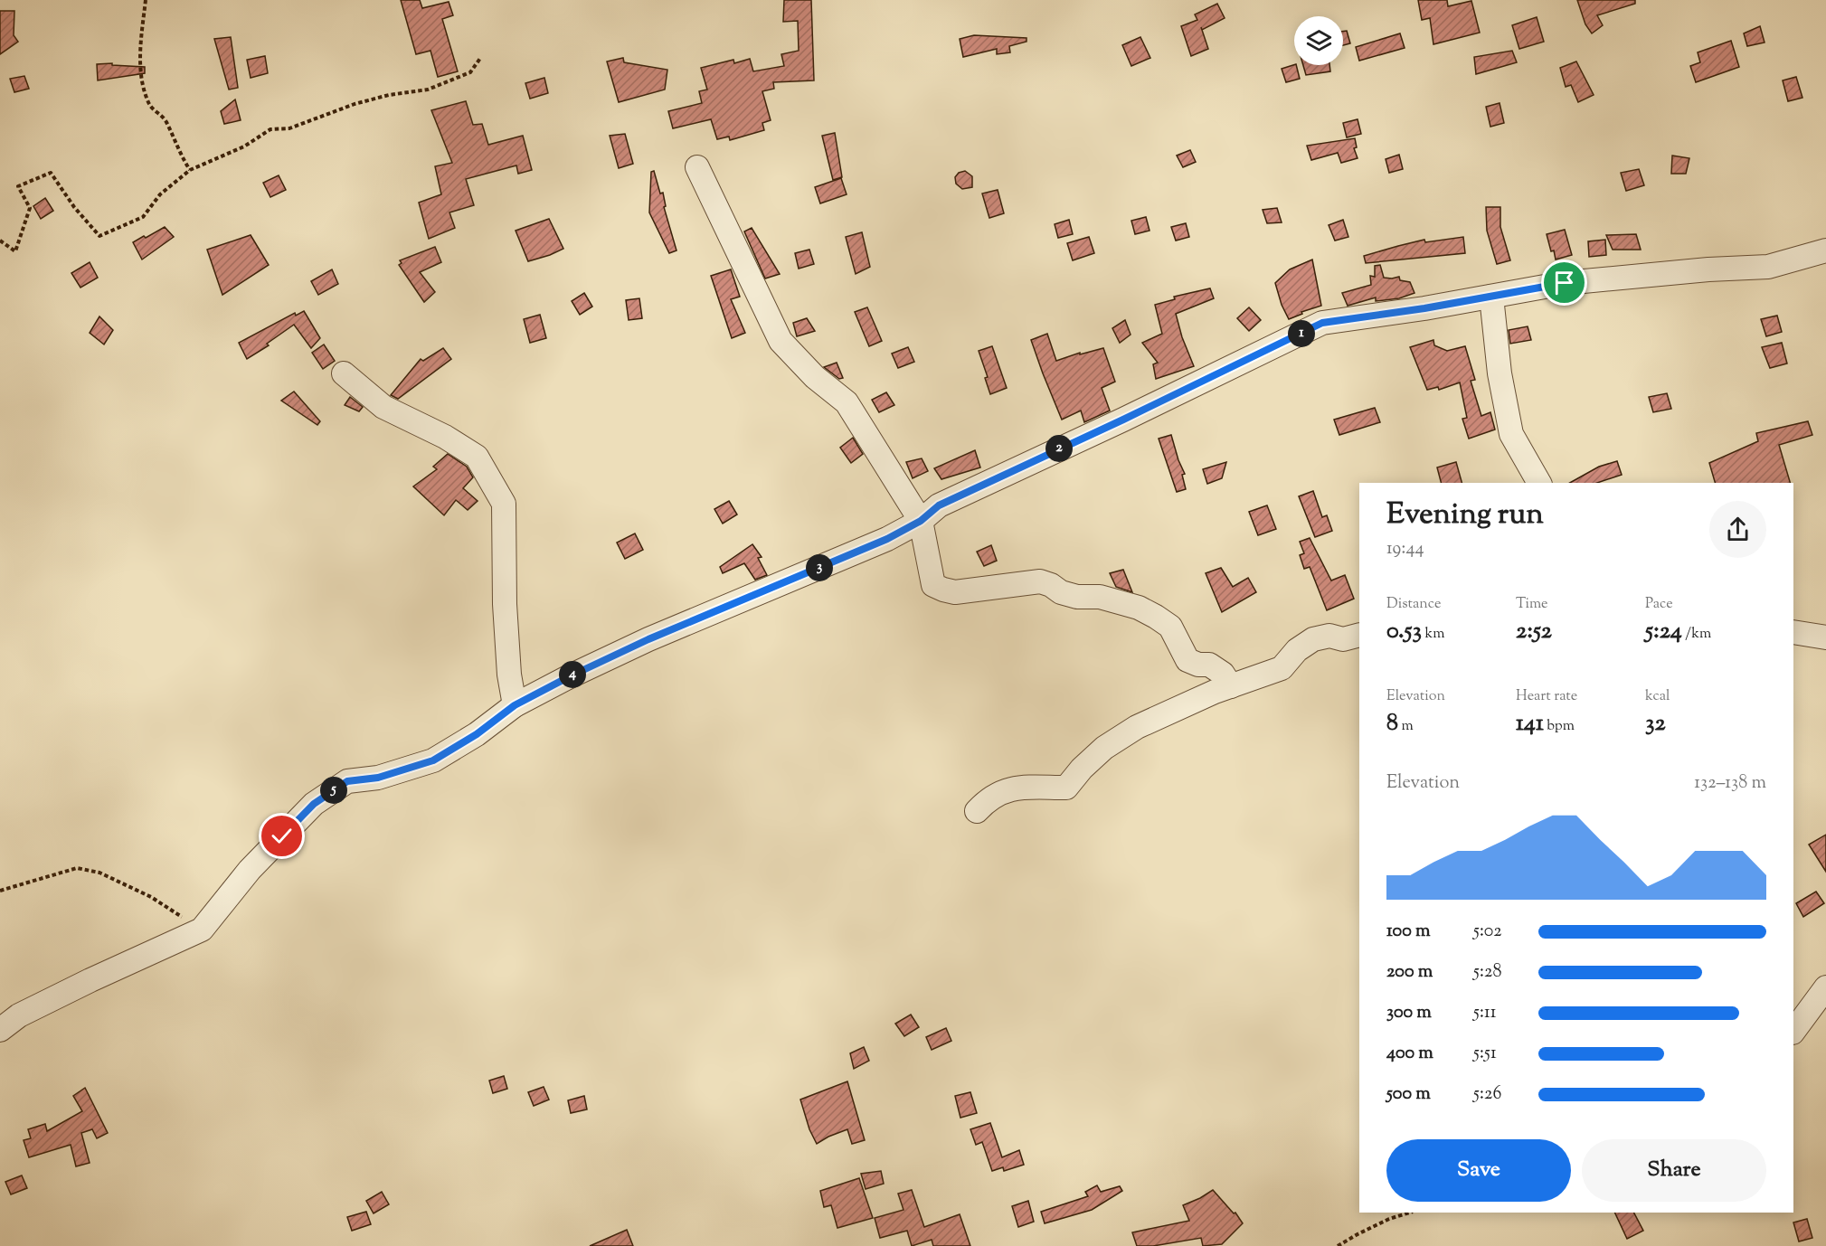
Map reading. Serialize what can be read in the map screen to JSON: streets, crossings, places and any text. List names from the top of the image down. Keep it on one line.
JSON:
{"page":{"pins":["1","2","3","4","5"],"heading":["Evening run","19:44"],"stats":[["Distance","0.53 km"],["Time","2:52"],["Pace","5:24 /km"],["Elevation","8 m"],["Heart rate","141 bpm"],["kcal","32"]],"chart":["Elevation","132–138 m"],"list":[{"name":"100 m","note":"5:02"},{"name":"200 m","note":"5:28"},{"name":"300 m","note":"5:11"},{"name":"400 m","note":"5:51"},{"name":"500 m","note":"5:26"}],"buttons":["Save","Share"]}}
